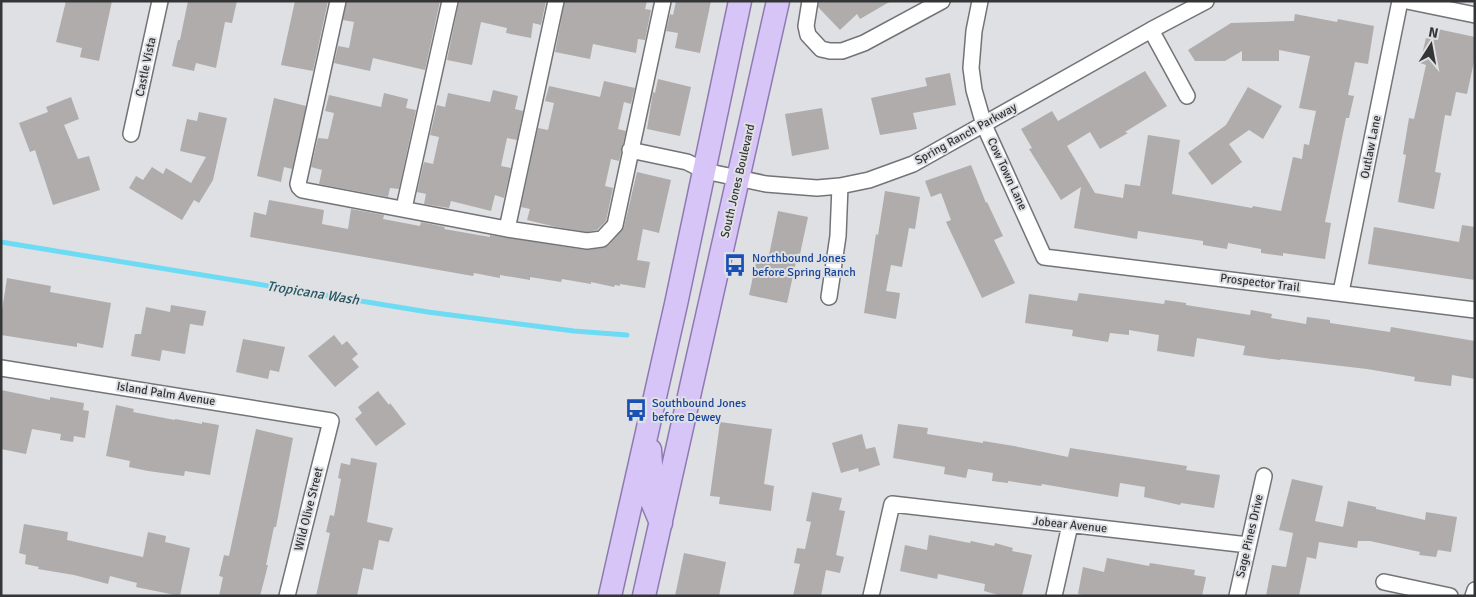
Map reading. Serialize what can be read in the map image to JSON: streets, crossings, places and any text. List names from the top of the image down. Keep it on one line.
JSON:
{"streets":{"main road":["South Jones Boulevard"],"street":["Castle Vista","Spring Ranch Parkway","Outlaw Lane","Cow Town Lane","Prospector Trail","Island Palm Avenue","Wild Olive Street","Jobear Avenue","Sage Pines Drive"]},"crossings":[["Spring Ranch Parkway","Cow Town Lane"],["Spring Ranch Parkway","South Jones Boulevard"],["Outlaw Lane","Prospector Trail"],["Cow Town Lane","Prospector Trail"],["Island Palm Avenue","Wild Olive Street"],["Jobear Avenue","Sage Pines Drive"]],"water":["Tropicana Wash"],"places":{"bus stop":["Northbound Jones before Spring Ranch","Southbound Jones before Dewey"]},"north":"top"}
